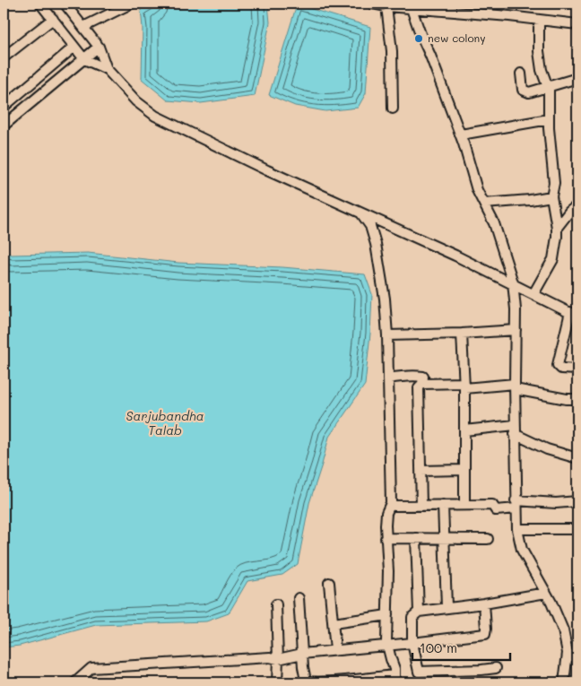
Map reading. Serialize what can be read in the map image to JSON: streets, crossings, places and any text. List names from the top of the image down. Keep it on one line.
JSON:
{"water":["Sarjubandha Talab"],"places":["new colony"],"scale_bar":"100 m"}
